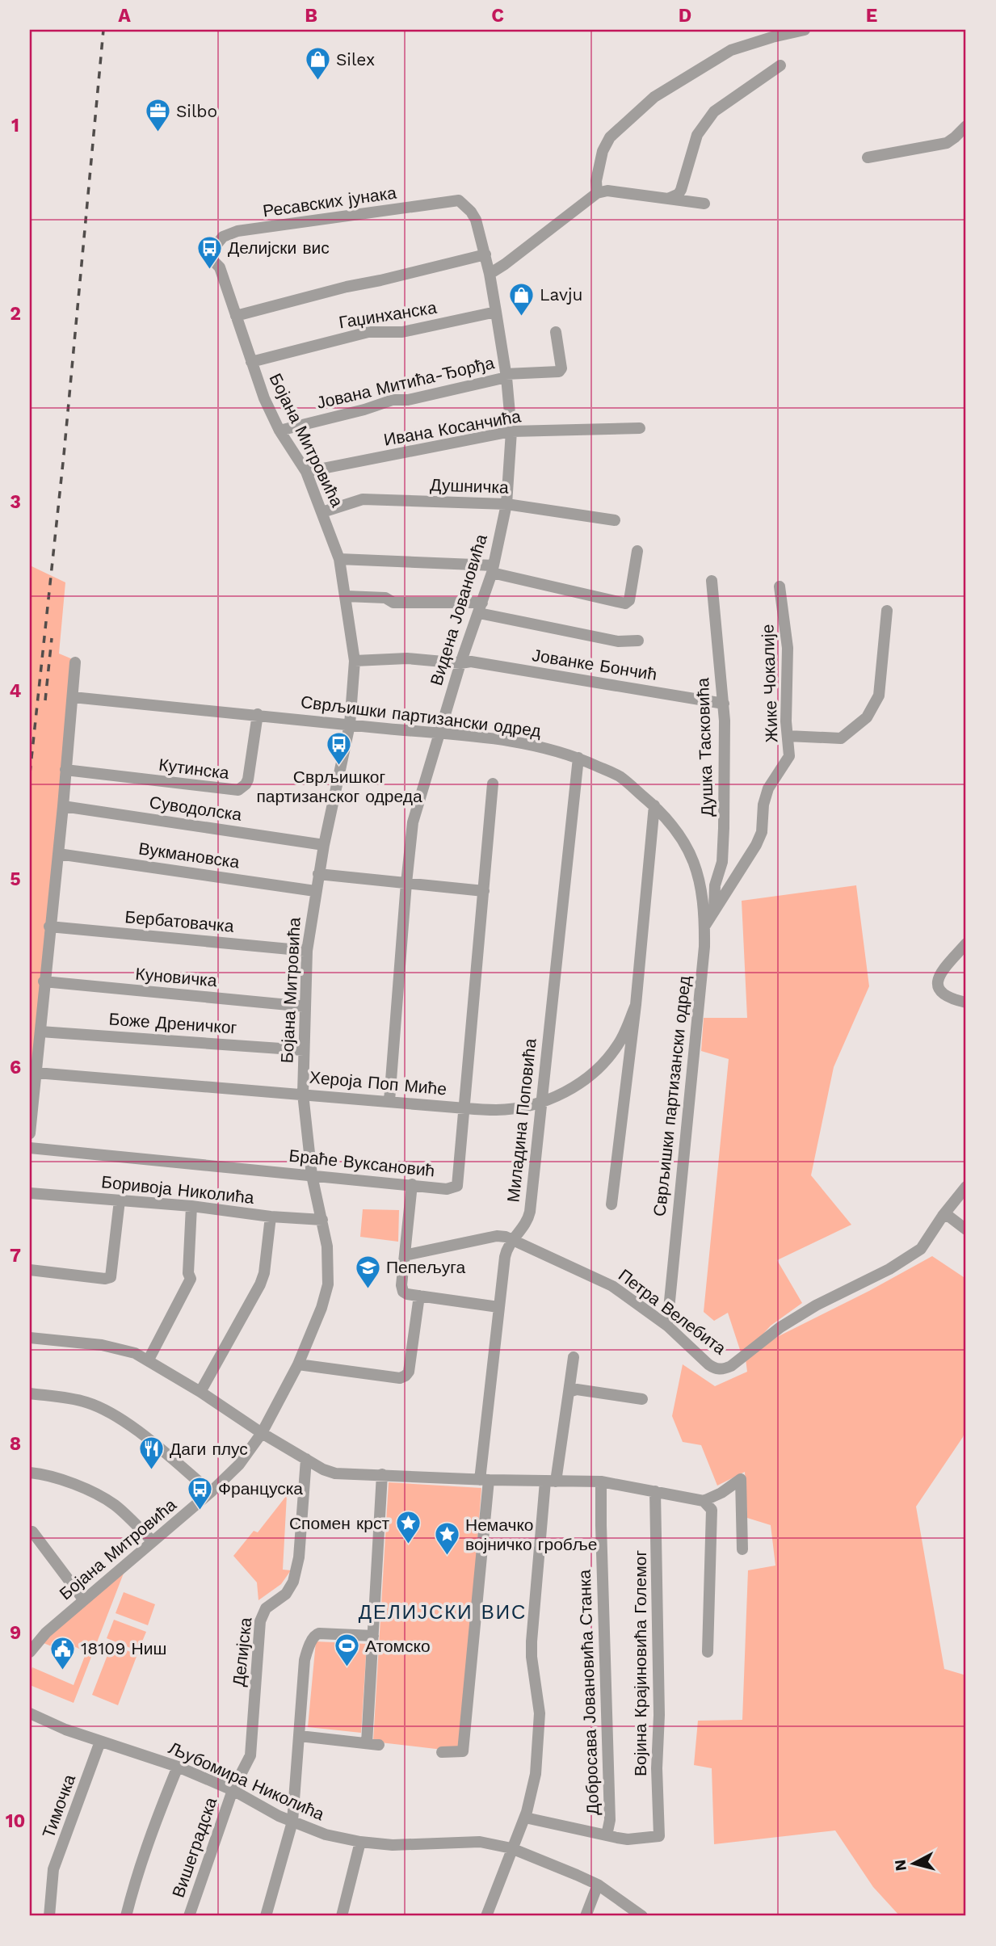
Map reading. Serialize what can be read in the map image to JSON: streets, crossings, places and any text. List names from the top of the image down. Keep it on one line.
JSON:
{"streets":{"street":["Ресавских јунака","Гаџинханска","Јована Митића-Ђорђа","Ивана Косанчића","Бојана Митровића","Душничка","Видена Јовановића","Јованке Бончић","Жике Чокалије","Сврљишки партизански одред","Душка Тасковића","Кутинска","Суводолска","Вукмановска","Бербатовачка","Куновичка","Боже Дреничког","Хероја Поп Миће","Миладина Поповића","Браће Вуксановић","Боривоја Николића","Петра Велебита","Делијска","Војина Крајиновића Големог","Добросава Јовановића Станка","Љубомира Николића","Тимочка","Вишеградска"]},"crossings":[["Ресавских јунака","Бојана Митровића"],["Ресавских јунака","Видена Јовановића"],["Гаџинханска","Бојана Митровића"],["Гаџинханска","Видена Јовановића"],["Јована Митића-Ђорђа","Бојана Митровића"],["Јована Митића-Ђорђа","Видена Јовановића"],["Ивана Косанчића","Бојана Митровића"],["Ивана Косанчића","Видена Јовановића"],["Бојана Митровића","Душничка"],["Бојана Митровића","Јованке Бончић"],["Бојана Митровића","Сврљишки партизански одред"],["Бојана Митровића","Суводолска"],["Бојана Митровића","Вукмановска"],["Бојана Митровића","Бербатовачка"],["Бојана Митровића","Куновичка"],["Бојана Митровића","Боже Дреничког"],["Бојана Митровића","Хероја Поп Миће"],["Бојана Митровића","Браће Вуксановић"],["Бојана Митровића","Боривоја Николића"],["Душничка","Видена Јовановића"],["Видена Јовановића","Јованке Бончић"],["Видена Јовановића","Сврљишки партизански одред"],["Видена Јовановића","Хероја Поп Миће"],["Јованке Бончић","Душка Тасковића"],["Жике Чокалије","Сврљишки партизански одред"],["Жике Чокалије","Душка Тасковића"],["Сврљишки партизански одред","Кутинска"],["Сврљишки партизански одред","Хероја Поп Миће"],["Сврљишки партизански одред","Миладина Поповића"],["Сврљишки партизански одред","Петра Велебита"],["Хероја Поп Миће","Миладина Поповића"],["Хероја Поп Миће","Браће Вуксановић"],["Миладина Поповића","Петра Велебита"],["Делијска","Љубомира Николића"],["Делијска","Вишеградска"],["Војина Крајиновића Големог","Добросава Јовановића Станка"],["Љубомира Николића","Тимочка"],["Љубомира Николића","Вишеградска"]],"districts":["ДЕЛИЈСКИ ВИС"],"places":{"shop":["Silex","Lavju"],"office":["Silbo"],"bus stop":["Делијски вис","Сврљишког партизанског одреда","Француска"],"school or university":["Пепељуга"],"restaurant":["Даги плус"],"place":["Спомен крст","Немачко војничко гробље"],"sports":["Атомско"],"public building":["18109 Ниш"]},"north":"left","grid":{"columns":["A","B","C","D","E"],"rows":["1","2","3","4","5","6","7","8","9","10"]}}
